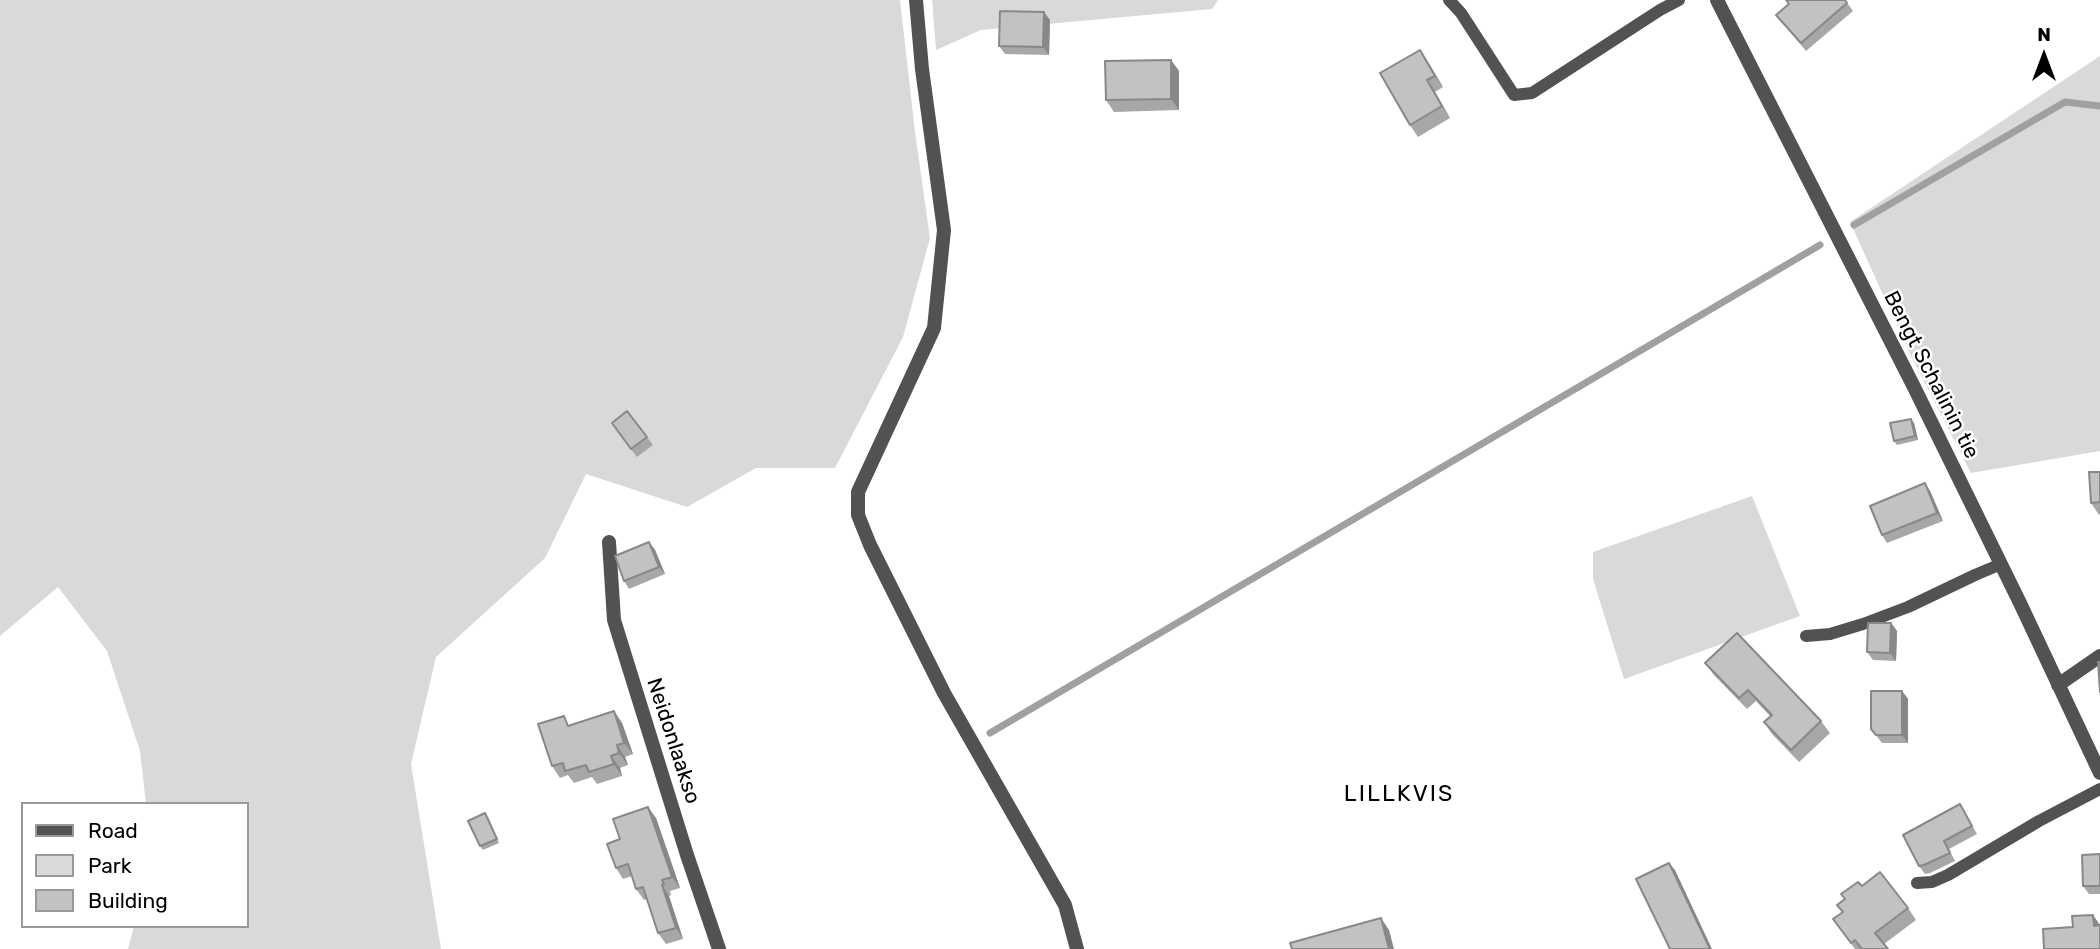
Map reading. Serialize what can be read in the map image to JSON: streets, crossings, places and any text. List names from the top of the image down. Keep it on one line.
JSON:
{"streets":{"street":["Bengt Schalinin tie","Neidonlaakso"]},"districts":["LILLKVIS"],"legend":["Road","Park","Building"],"north":"top"}
